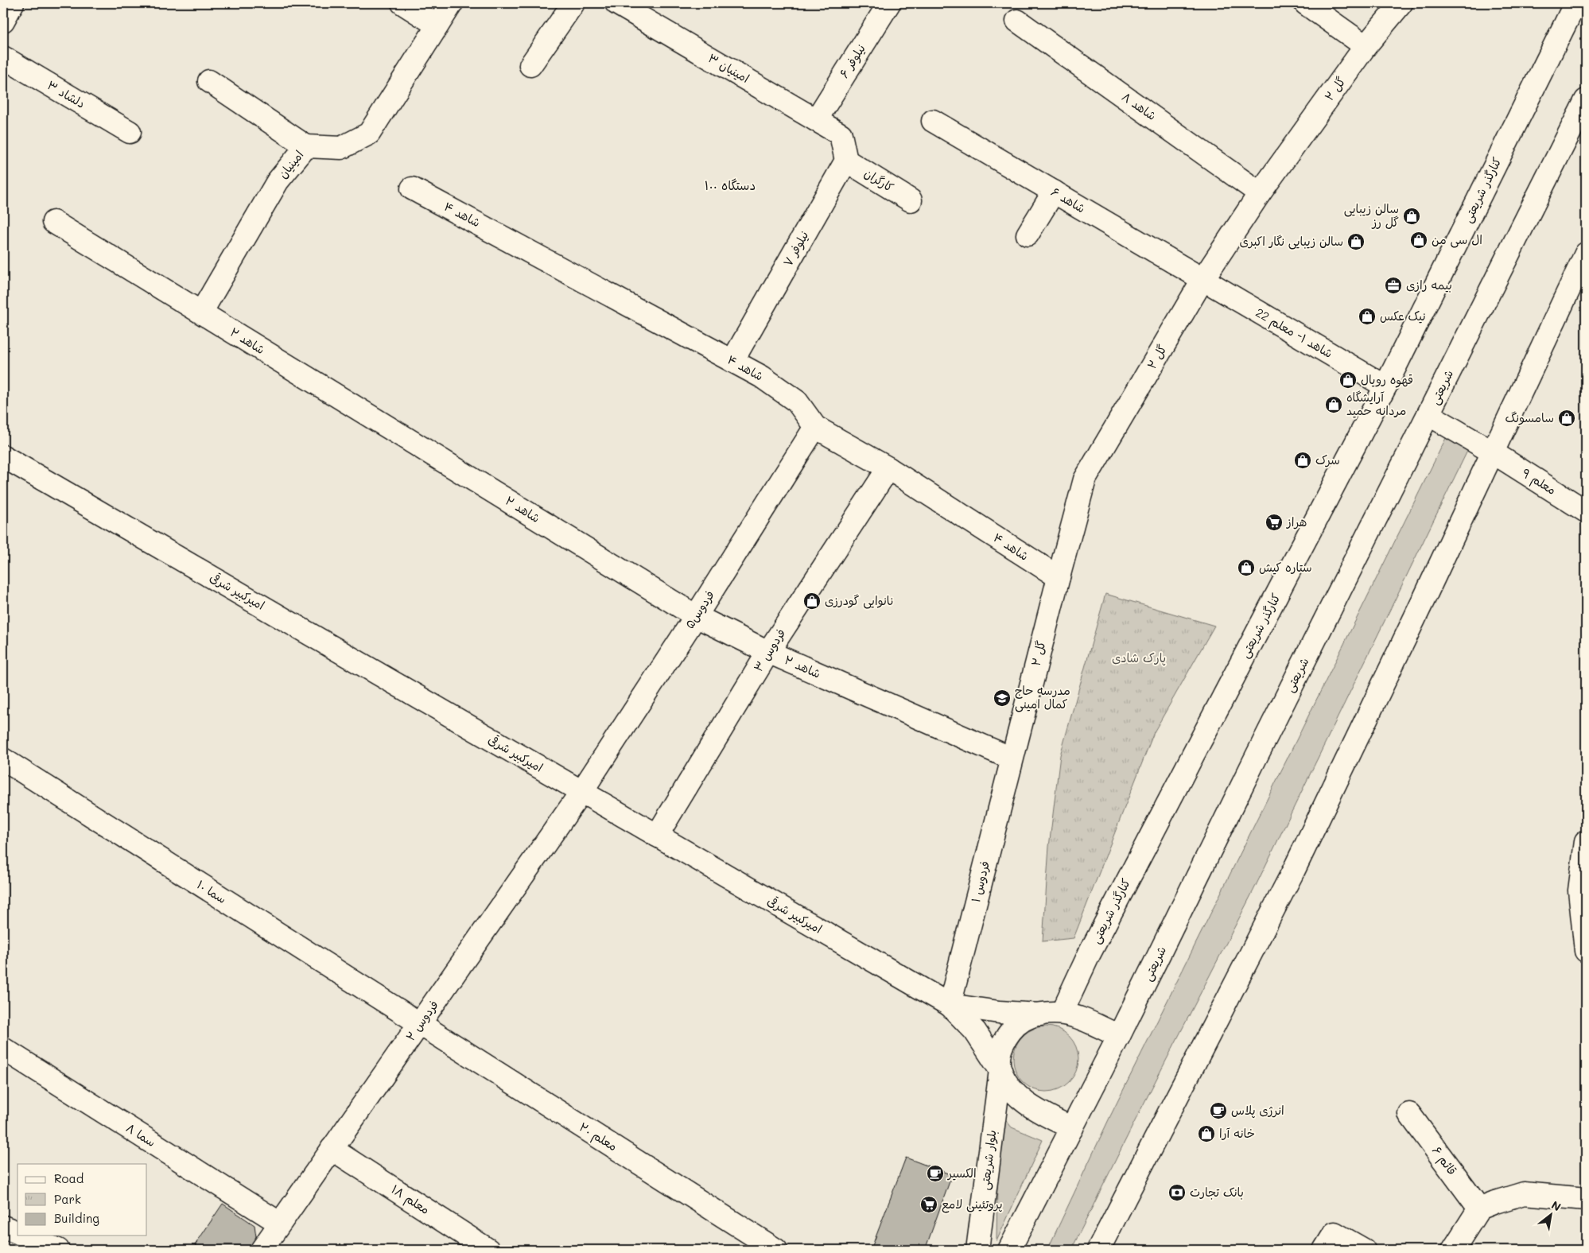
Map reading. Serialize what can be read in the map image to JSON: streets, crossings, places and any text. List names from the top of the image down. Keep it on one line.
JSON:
{"streets":{"street":["نیلوفر ۶","امینیان ۳","گل ۲","دلشاد ۳","شاهد ۸","امینیان","کارگران","کنارگذر شریعتی","شاهد ۶","شاهد ۴","نیلوفر ۷","شاهد ۱- معلم 22","شاهد ۲","شریعتی","معلم ۹","امیرکبیر شرقی","فردوس۵","فردوس ۳","فردوس ۱","سما ۱۰","فردوس ۲","سما ۸","معلم ۲۰","بلوار شریعتی","قائم ۶","معلم ۱۸"]},"crossings":[["نیلوفر ۶","امینیان ۳"],["امینیان ۳","کارگران"],["امینیان ۳","نیلوفر ۷"],["گل ۲","شاهد ۸"],["گل ۲","شاهد ۶"],["گل ۲","شاهد ۴"],["گل ۲","شاهد ۱- معلم 22"],["گل ۲","شاهد ۲"],["گل ۲","فردوس ۱"],["امینیان","شاهد ۲"],["کارگران","نیلوفر ۷"],["کنارگذر شریعتی","شاهد ۱- معلم 22"],["کنارگذر شریعتی","شریعتی"],["کنارگذر شریعتی","امیرکبیر شرقی"],["کنارگذر شریعتی","بلوار شریعتی"],["شاهد ۶","شاهد ۱- معلم 22"],["شاهد ۴","نیلوفر ۷"],["شاهد ۴","فردوس۵"],["شاهد ۴","فردوس ۳"],["شاهد ۲","فردوس۵"],["شاهد ۲","فردوس ۳"],["شاهد ۲","فردوس ۱"],["شریعتی","معلم ۹"],["شریعتی","امیرکبیر شرقی"],["شریعتی","بلوار شریعتی"],["امیرکبیر شرقی","فردوس۵"],["امیرکبیر شرقی","فردوس ۳"],["امیرکبیر شرقی","فردوس ۱"],["امیرکبیر شرقی","فردوس ۲"],["امیرکبیر شرقی","بلوار شریعتی"],["فردوس۵","فردوس ۲"],["سما ۱۰","فردوس ۲"],["سما ۱۰","معلم ۲۰"],["فردوس ۲","سما ۸"],["فردوس ۲","معلم ۲۰"],["فردوس ۲","معلم ۱۸"]],"districts":["۱۰۰ دستگاه"],"parks":["پارک شادی"],"places":{"shop":["سالن زیبایی گل رز","ال سی من","سالن زیبایی نگار اکبری","نیک عکس","قهوه رویال","آرایشگاه مردانه حمید","سامسونگ","سرک","ستاره کیش","نانوایی گودرزی","خانه آرا"],"office":["بیمه رازی"],"supermarket":["هراز","پروتئینی لامع"],"school or university":["مدرسه حاج کمال امینی"],"cafe":["انرژی پلاس","الکسیر"],"bank":["بانک تجارت"]},"legend":["Road","Park","Building"],"north":"top right"}
